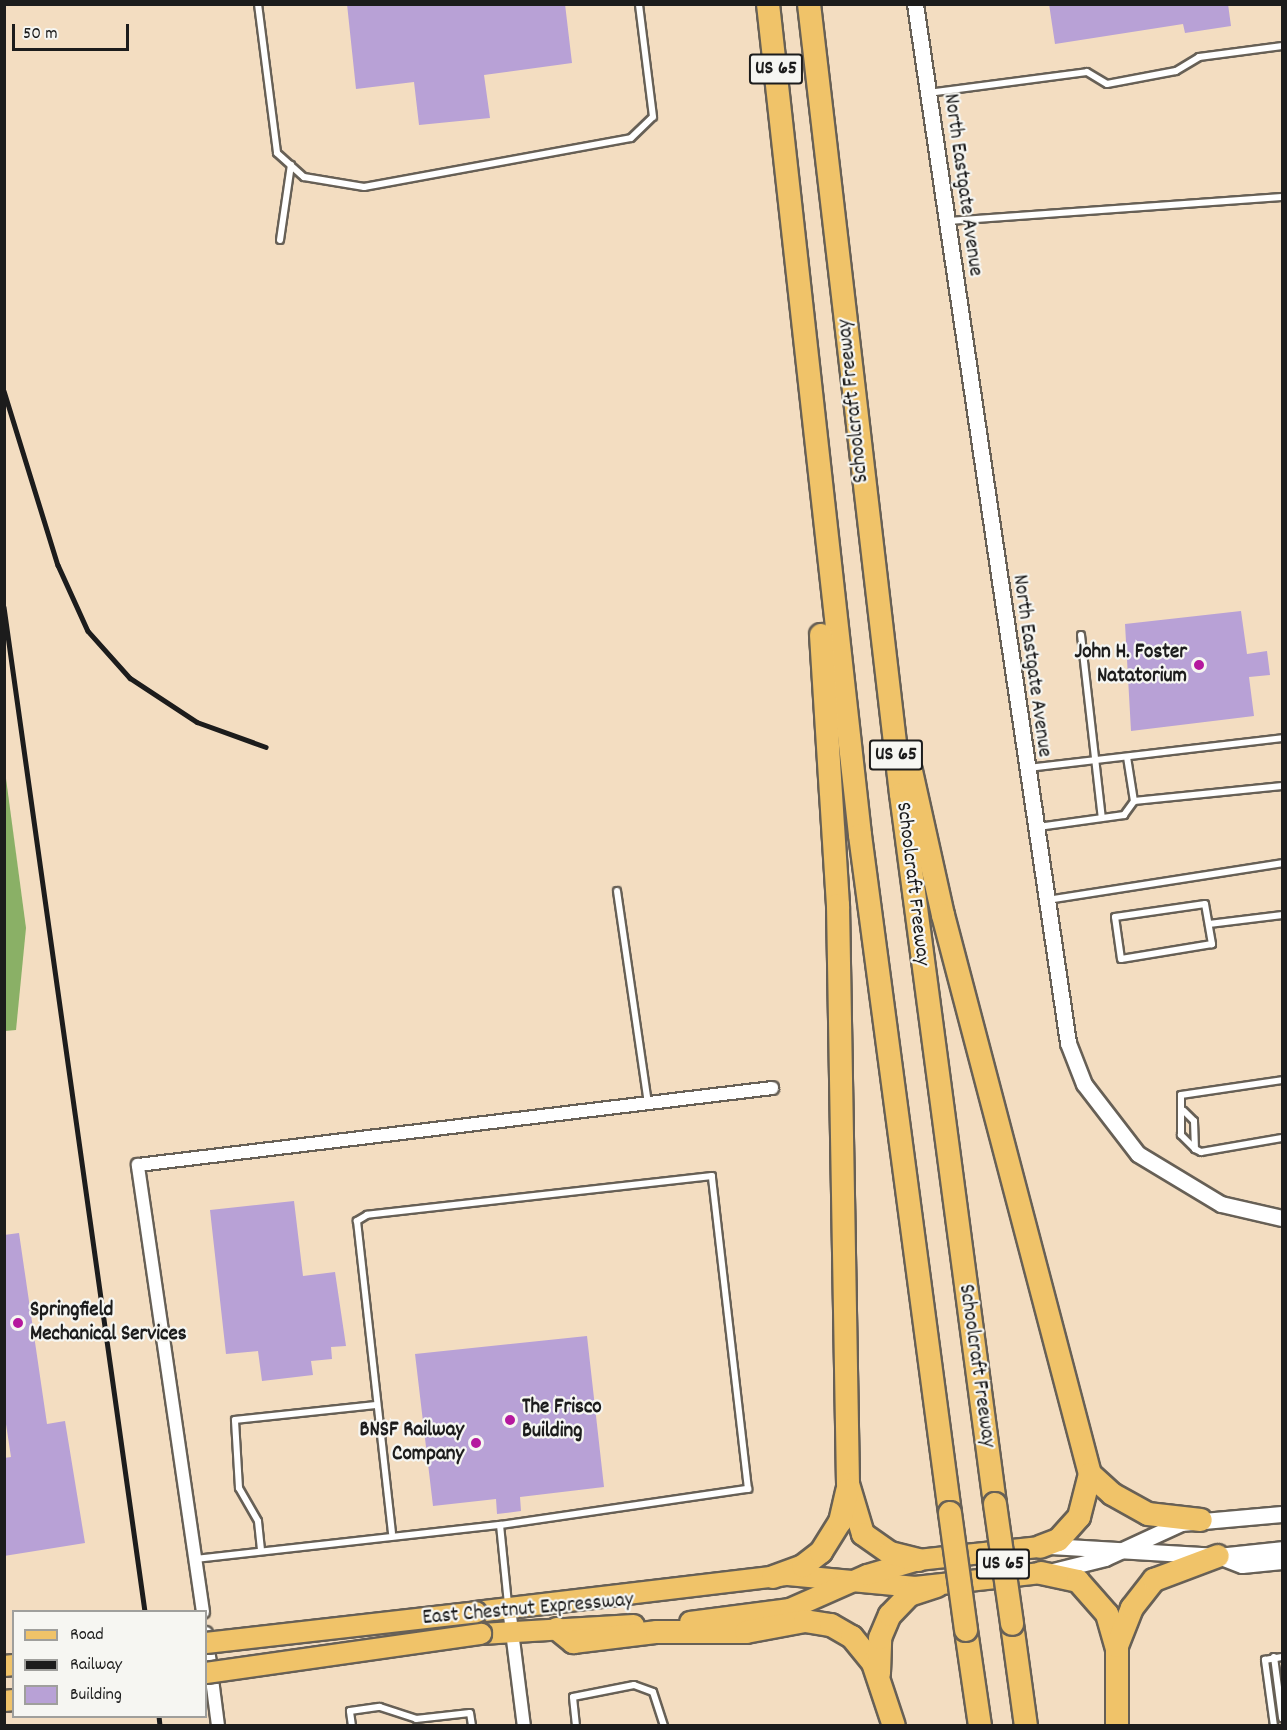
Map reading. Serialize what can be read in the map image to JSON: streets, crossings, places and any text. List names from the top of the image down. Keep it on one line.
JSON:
{"streets":{"highway":["US 65","Schoolcraft Freeway"],"main road":["East Chestnut Expressway"],"street":["North Eastgate Avenue"]},"places":["John H. Foster Natatorium","Springfield Mechanical Services","The Frisco Building","BNSF Railway Company"],"legend":["Road","Railway","Building"],"scale_bar":"50 m"}
